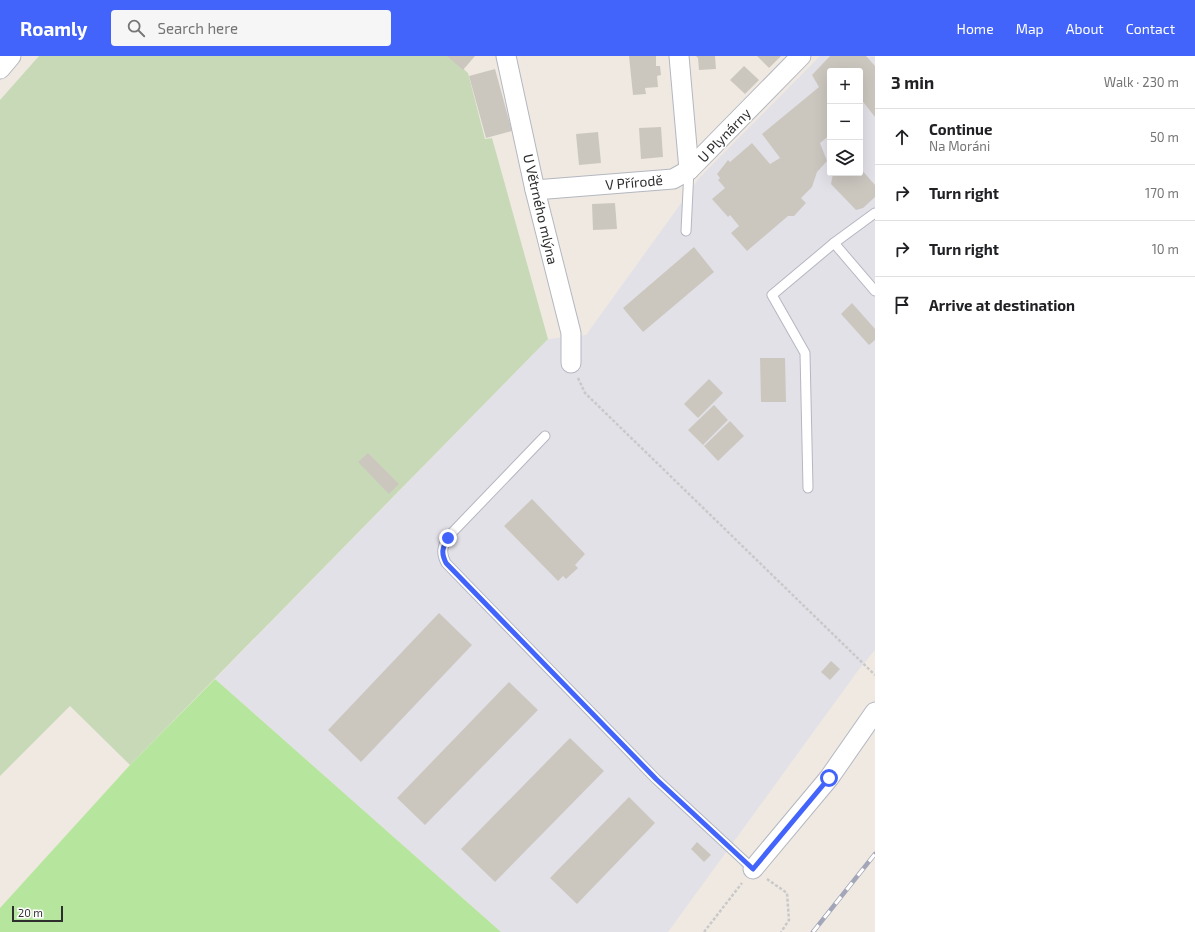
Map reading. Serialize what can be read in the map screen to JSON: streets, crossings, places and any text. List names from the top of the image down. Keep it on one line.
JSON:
{"streets":{"street":["U Plynárny","V Přírodě","U Větrného mlýna"]},"crossings":[["U Plynárny","V Přírodě"],["V Přírodě","U Větrného mlýna"]],"scale_bar":"20 m","page":{"header":"Roamly","search":"Search here","nav":["Home","Map","About","Contact"],"heading":["3 min","Walk · 230 m"],"map_buttons":["+","−"],"list":[["Continue","Na Moráni","50 m"],["Turn right","170 m"],["Turn right","10 m"],"Arrive at destination"],"scale":"20 m"}}
